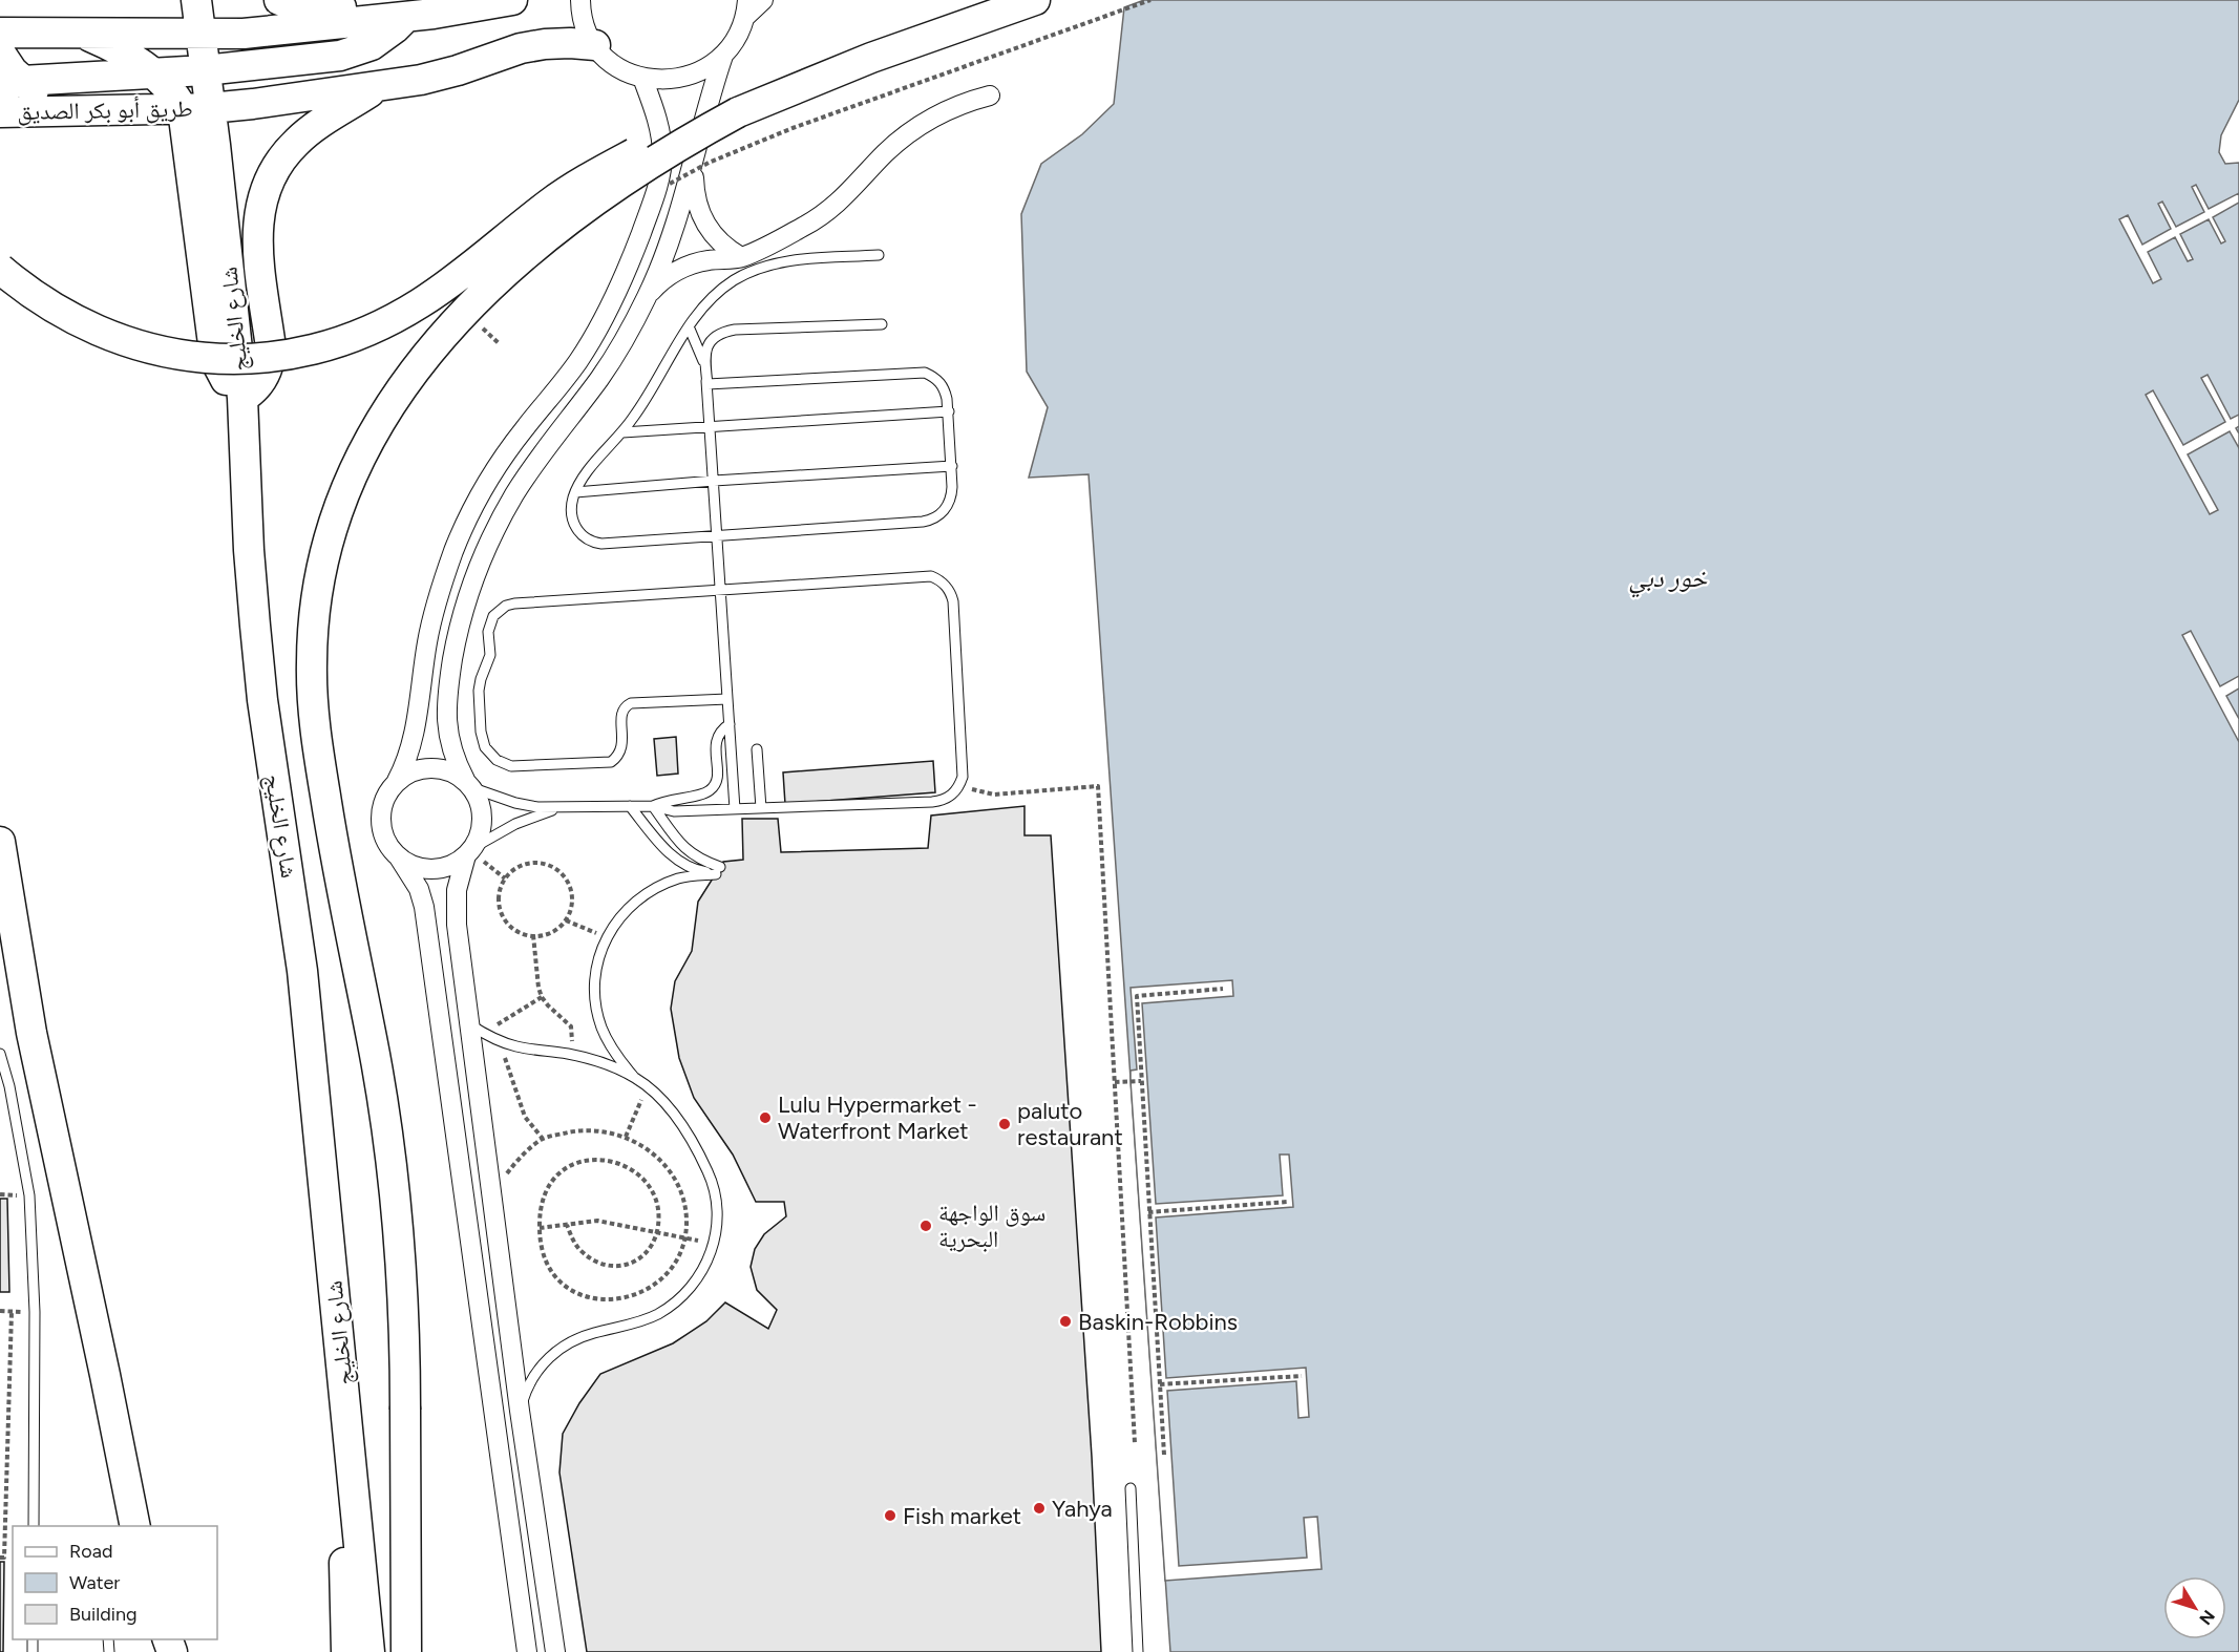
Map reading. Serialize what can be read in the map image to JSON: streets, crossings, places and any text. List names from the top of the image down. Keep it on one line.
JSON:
{"streets":{"main road":["طريق أبو بكر الصديق","شارع الخليج"]},"crossings":[["طريق أبو بكر الصديق","شارع الخليج"]],"water":["خور دبي"],"places":["Lulu Hypermarket - Waterfront Market","paluto restaurant","سوق الواجهة البحرية","Baskin-Robbins","Yahya","Fish market"],"legend":["Road","Water","Building"],"north":"bottom right"}
